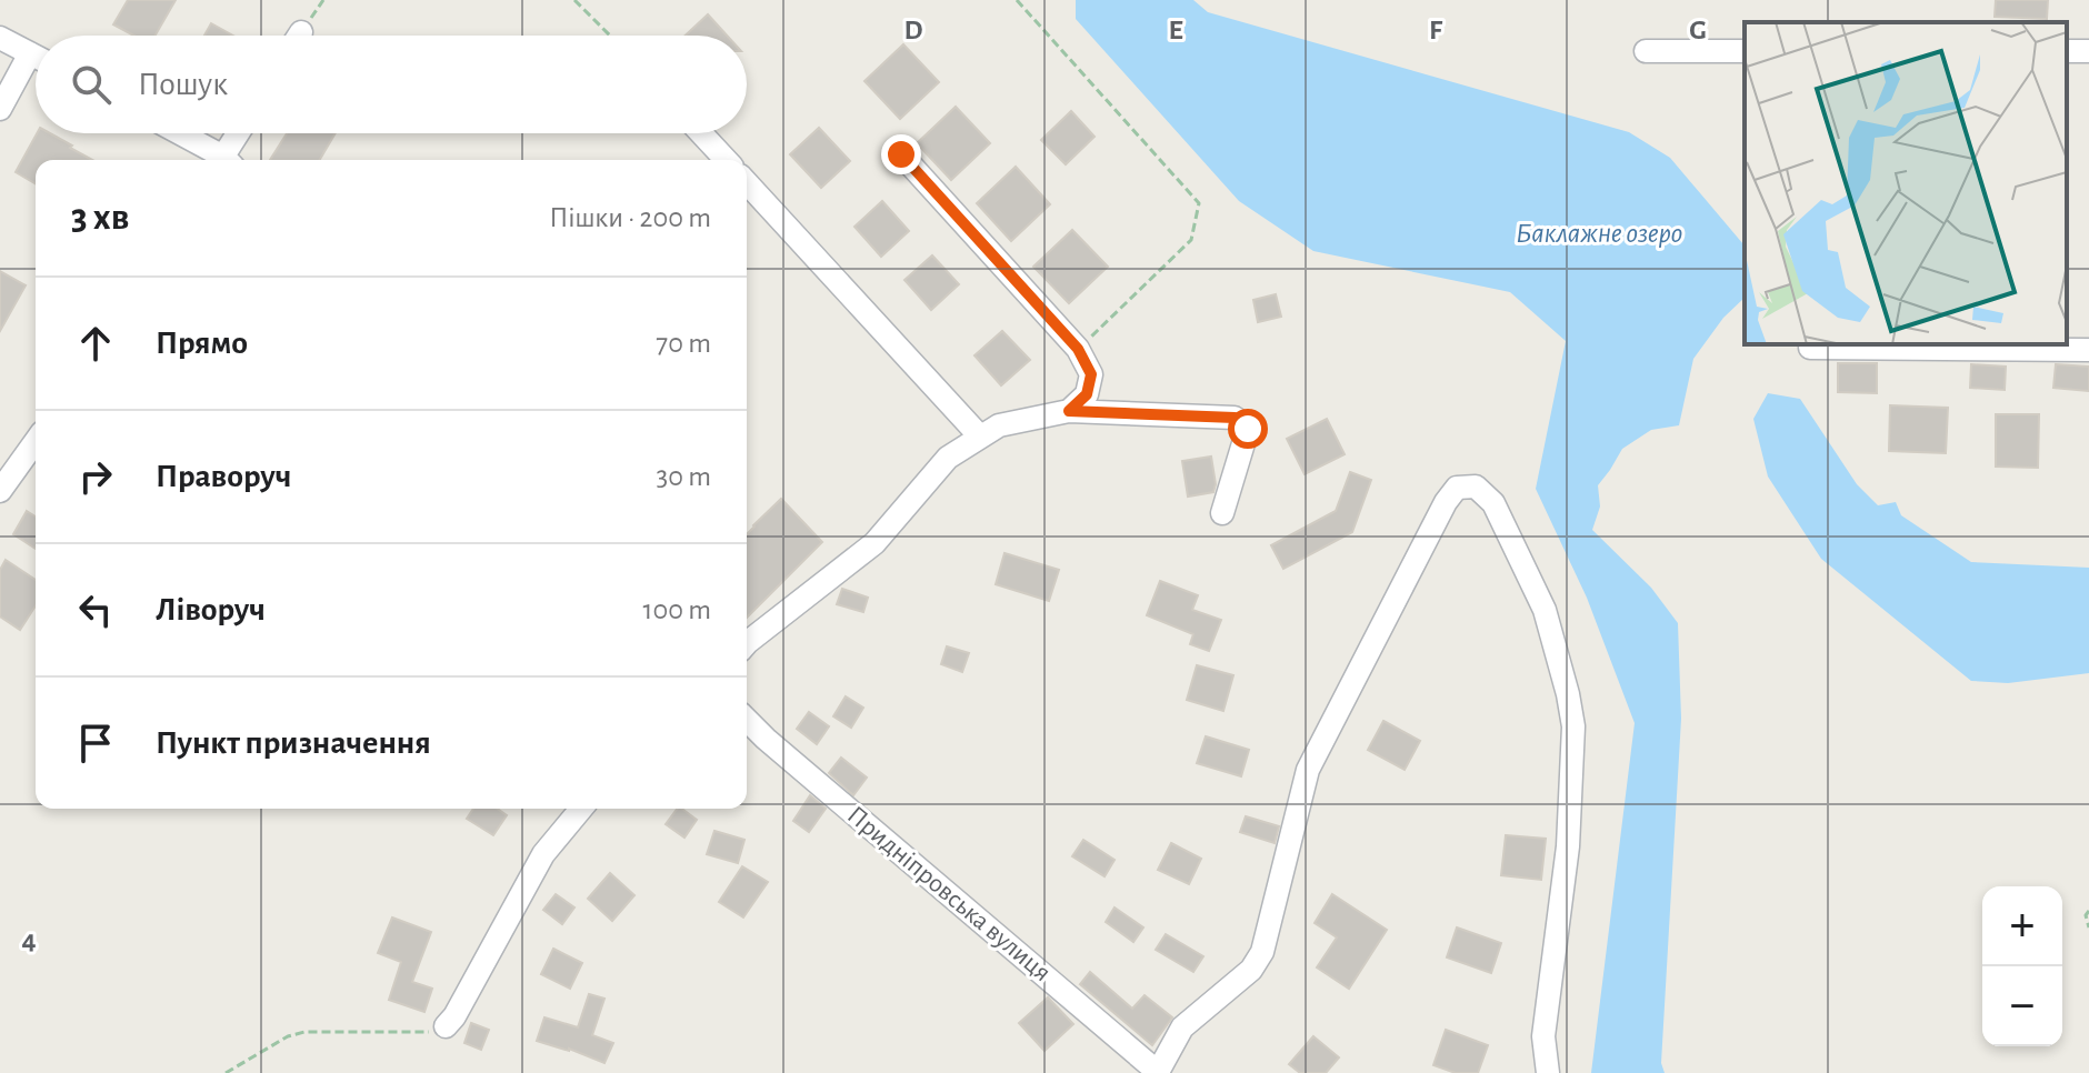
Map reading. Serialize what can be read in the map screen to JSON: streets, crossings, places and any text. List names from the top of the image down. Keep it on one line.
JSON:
{"streets":{"street":["Придніпровська вулиця"]},"water":["Баклажне озеро"],"page":{"search":"Пошук","heading":["3 хв","Пішки · 200 m"],"list":[["Прямо","70 m"],["Праворуч","30 m"],["Ліворуч","100 m"],"Пункт призначення"],"map_buttons":["+","−"]},"grid":{"columns":["D","E","F","G"],"rows":["4"]}}
